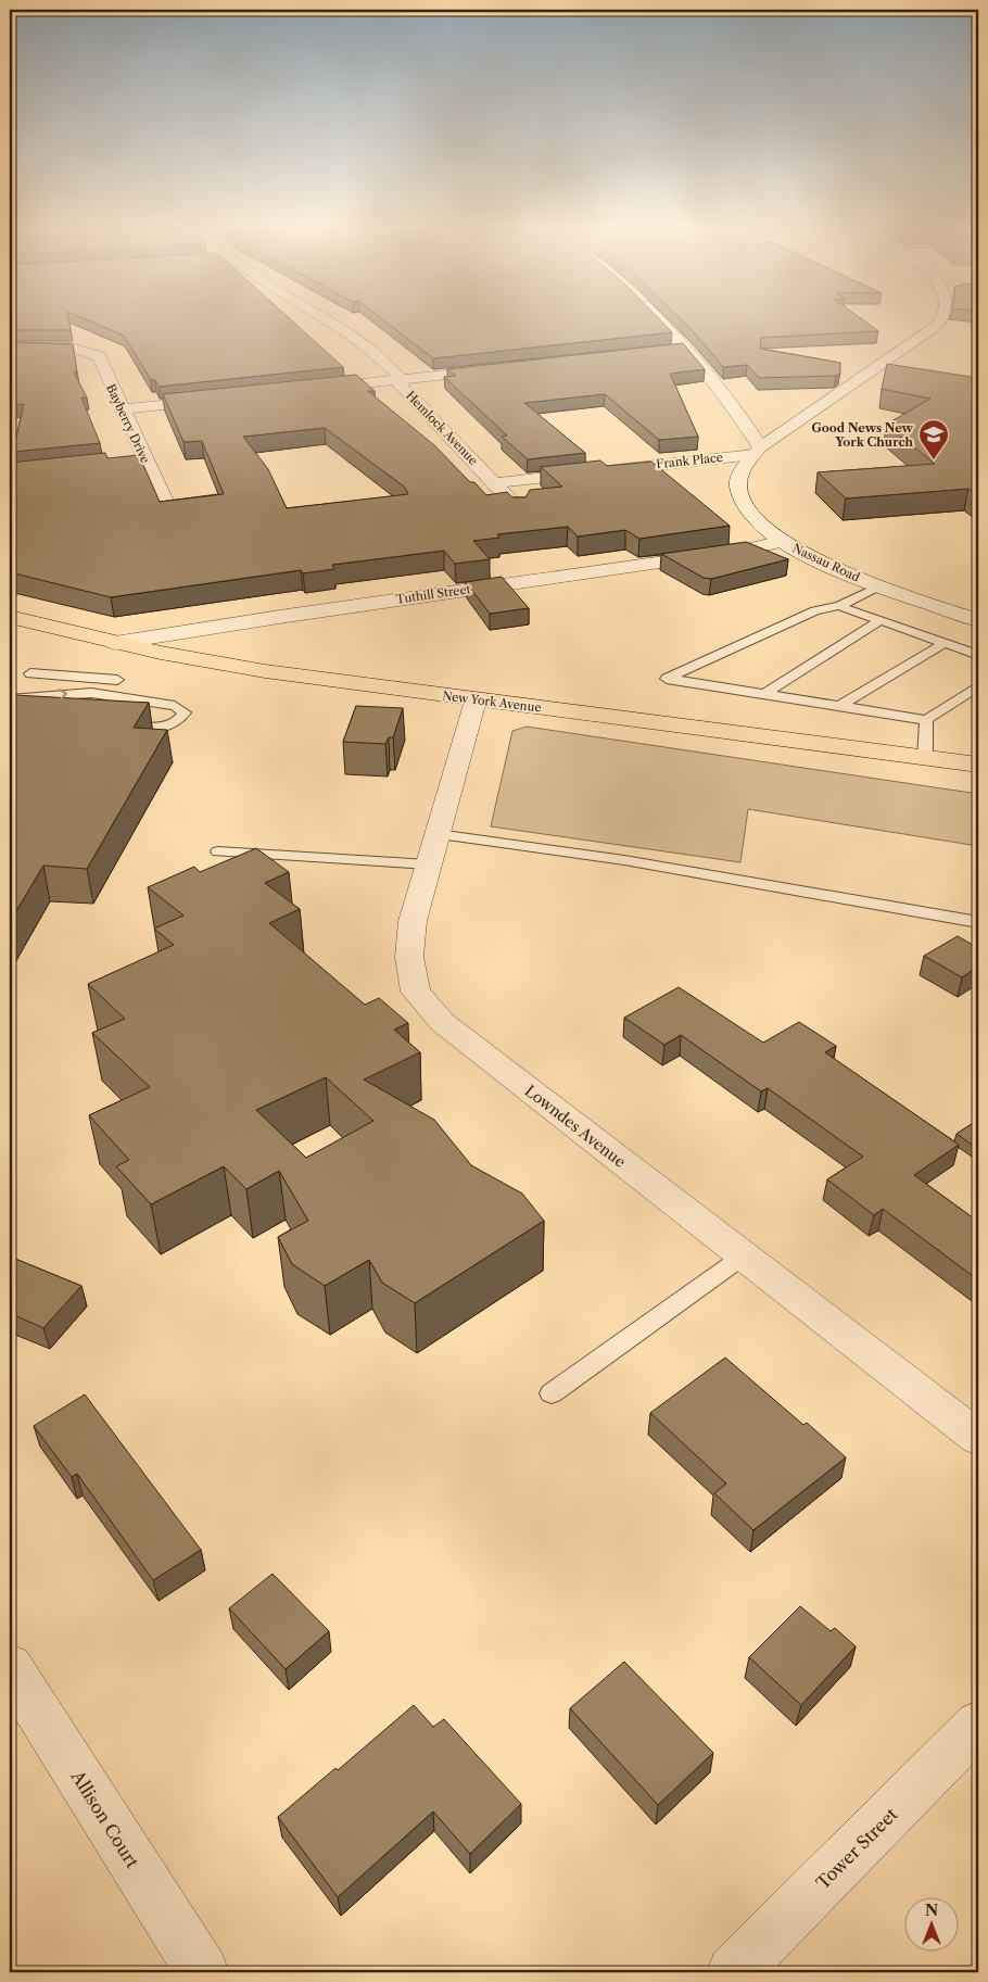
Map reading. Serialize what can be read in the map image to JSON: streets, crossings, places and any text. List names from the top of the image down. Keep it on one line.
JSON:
{"streets":{"main road":["New York Avenue"],"street":["Bayberry Drive","Hemlock Avenue","Frank Place","Nassau Road","Tuthill Street","Lowndes Avenue","Allison Court","Tower Street"]},"crossings":[["Hemlock Avenue","Frank Place"],["Frank Place","Nassau Road"],["Nassau Road","Tuthill Street"],["Tuthill Street","New York Avenue"],["New York Avenue","Lowndes Avenue"]],"places":{"school or university":["Good News New York Church"]},"north":"top"}
